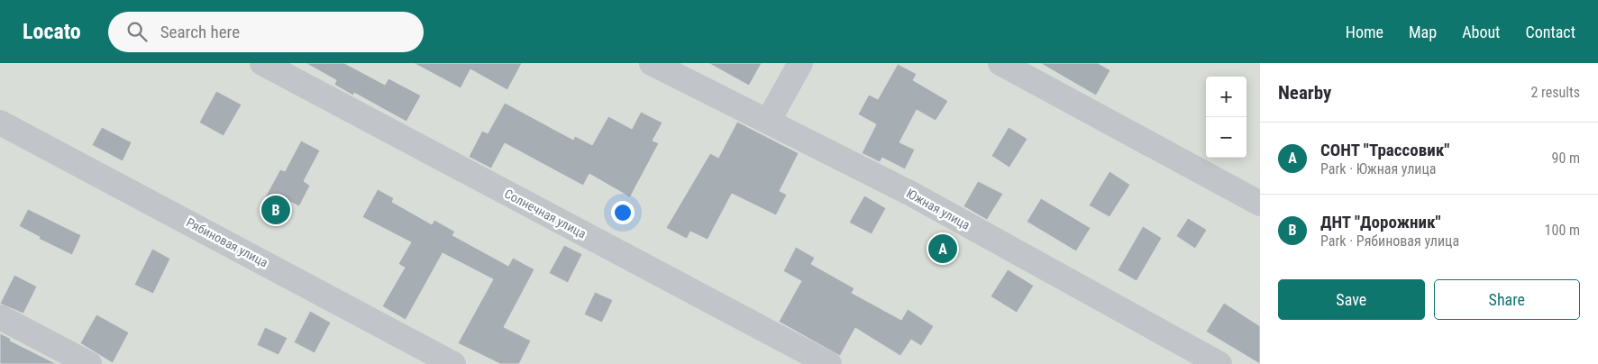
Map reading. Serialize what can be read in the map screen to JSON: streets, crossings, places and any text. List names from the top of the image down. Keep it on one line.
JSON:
{"streets":{"street":["Южная улица","Солнечная улица","Рябиновая улица"]},"page":{"header":"Locato","search":"Search here","nav":["Home","Map","About","Contact"],"heading":["Nearby","2 results"],"map_buttons":["+","−"],"list":[{"mark":"A","name":"СОНТ \"Трассовик\"","note":"Park · Южная улица","value":"90 m"},{"mark":"B","name":"ДНТ \"Дорожник\"","note":"Park · Рябиновая улица","value":"100 m"}],"pins":["B","A"],"buttons":["Save","Share"]}}
